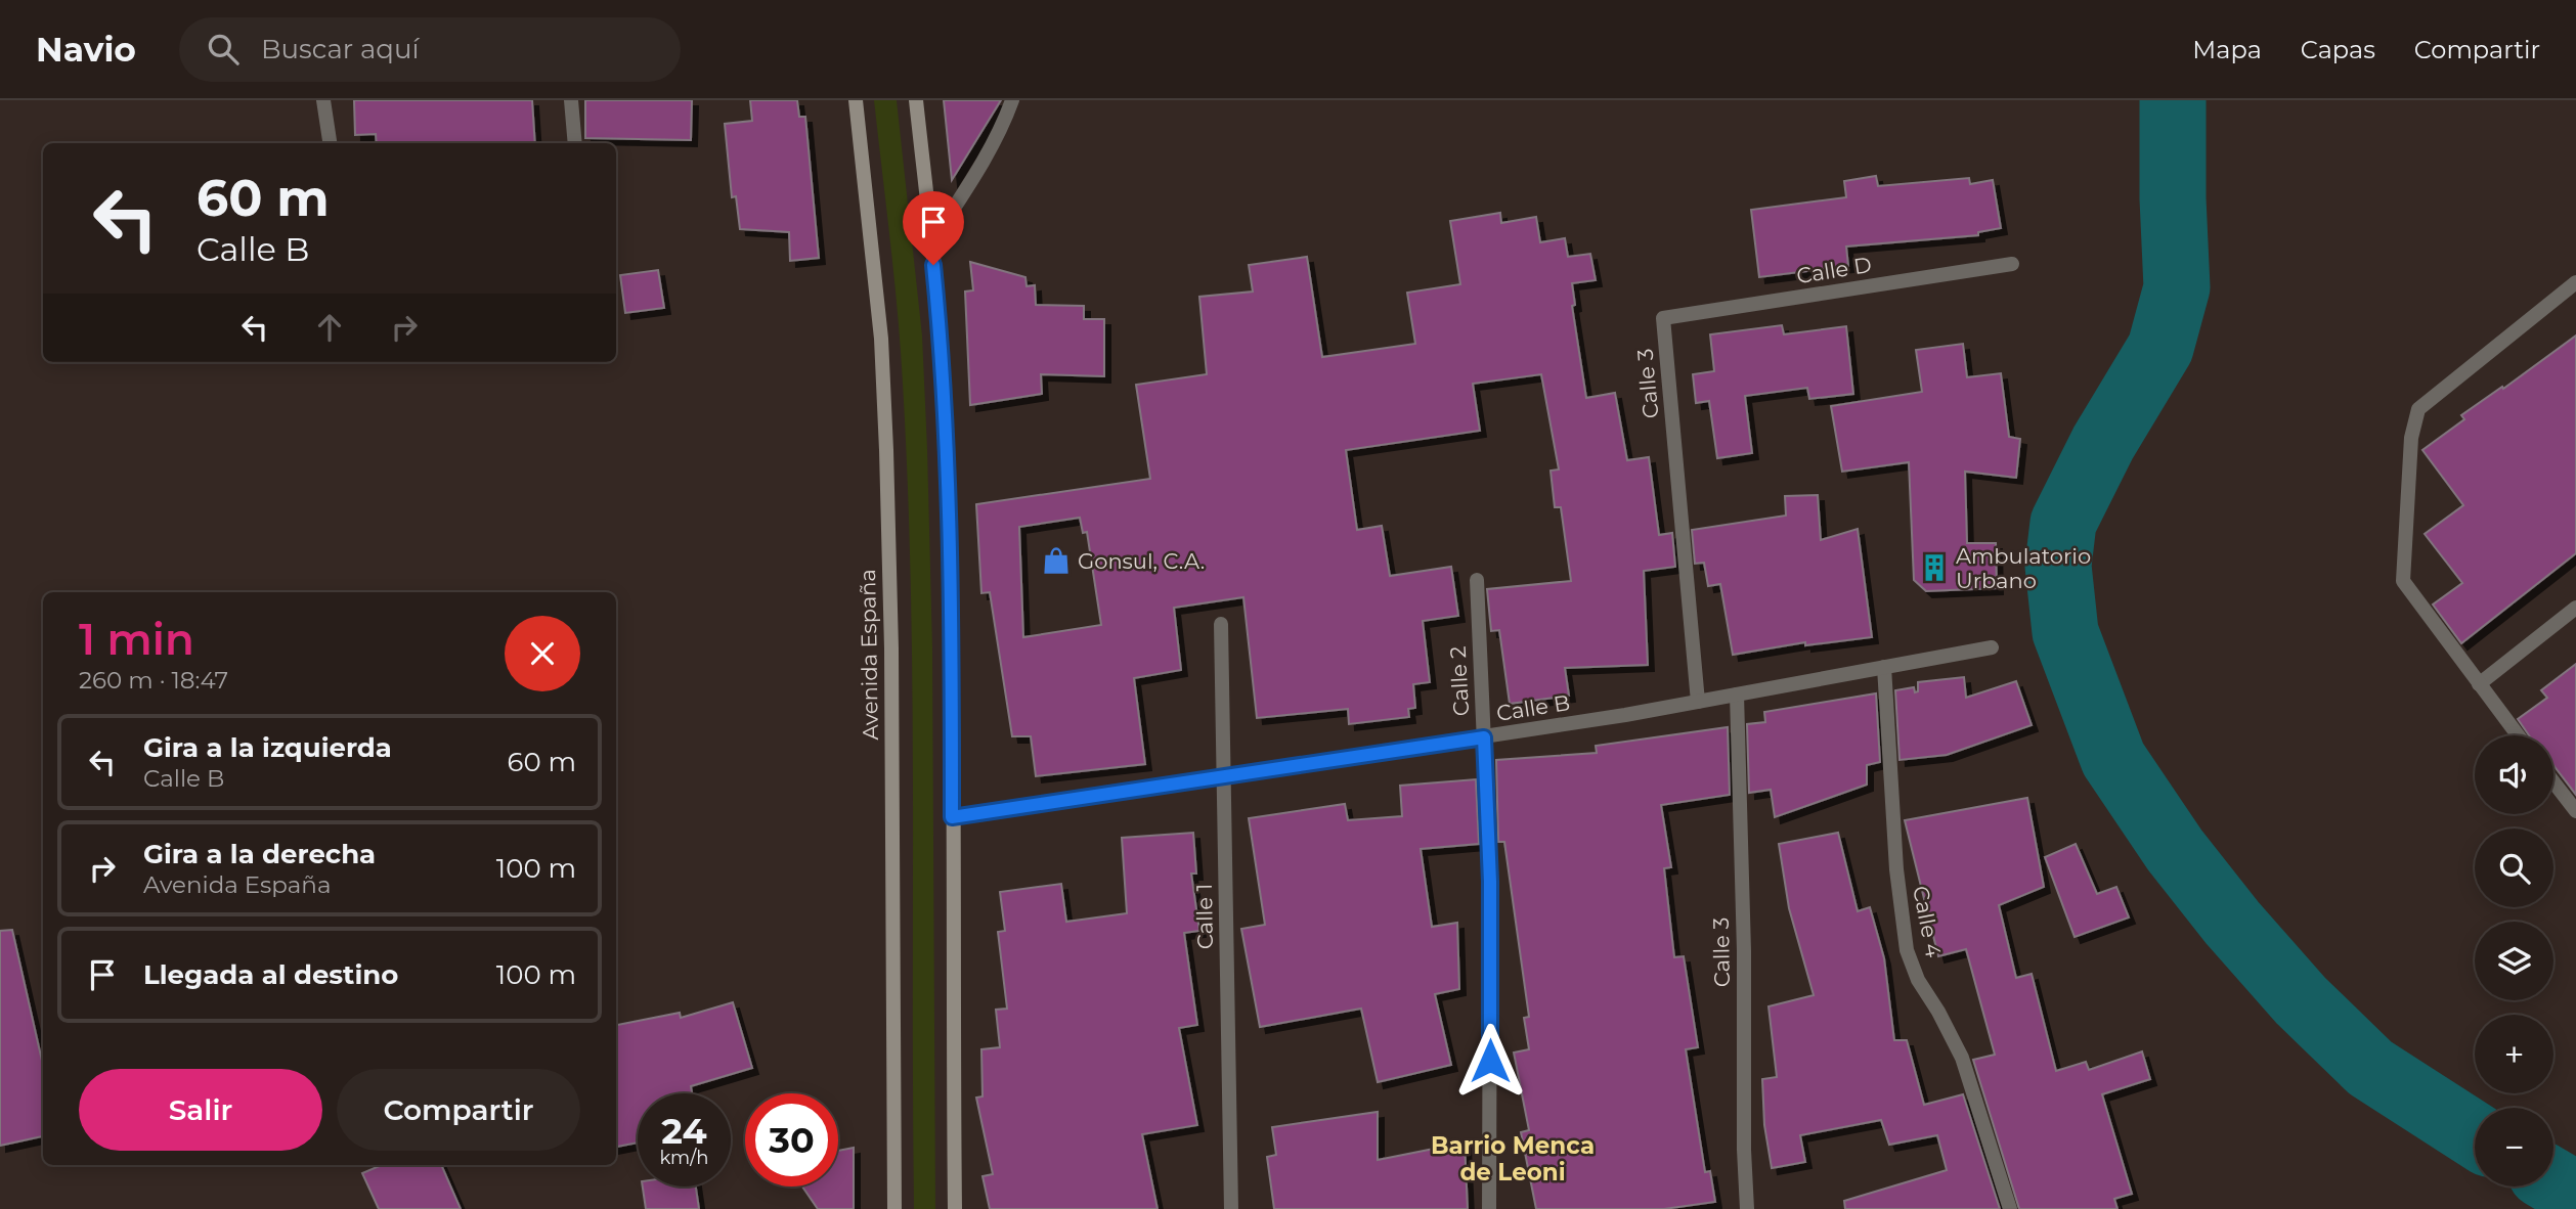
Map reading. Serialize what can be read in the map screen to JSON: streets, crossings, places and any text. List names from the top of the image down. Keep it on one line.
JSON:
{"streets":{"main road":["Avenida España"],"street":["Calle D","Calle 3","Calle 2","Calle B","Calle 1","Calle 4"]},"crossings":[["Calle D","Calle 3"],["Calle 3","Calle B"],["Calle 2","Calle B"],["Calle B","Calle 1"],["Calle B","Calle 4"]],"districts":["Barrio Menca de Leoni"],"places":{"shop":["Gonsul, C.A."],"building":["Ambulatorio Urbano"]},"page":{"header":"Navio","search":"Buscar aquí","nav":["Mapa","Capas","Compartir"],"turn":["60 m","Calle B"],"heading":["1 min","260 m · 18:47"],"list":[{"name":"Gira a la izquierda","note":"Calle B","value":"60 m"},{"name":"Gira a la derecha","note":"Avenida España","value":"100 m"},{"name":"Llegada al destino","value":"100 m"}],"map_buttons":["+","−"],"buttons":["Salir","Compartir"],"speed":"24 km/h","limit":"30"}}
